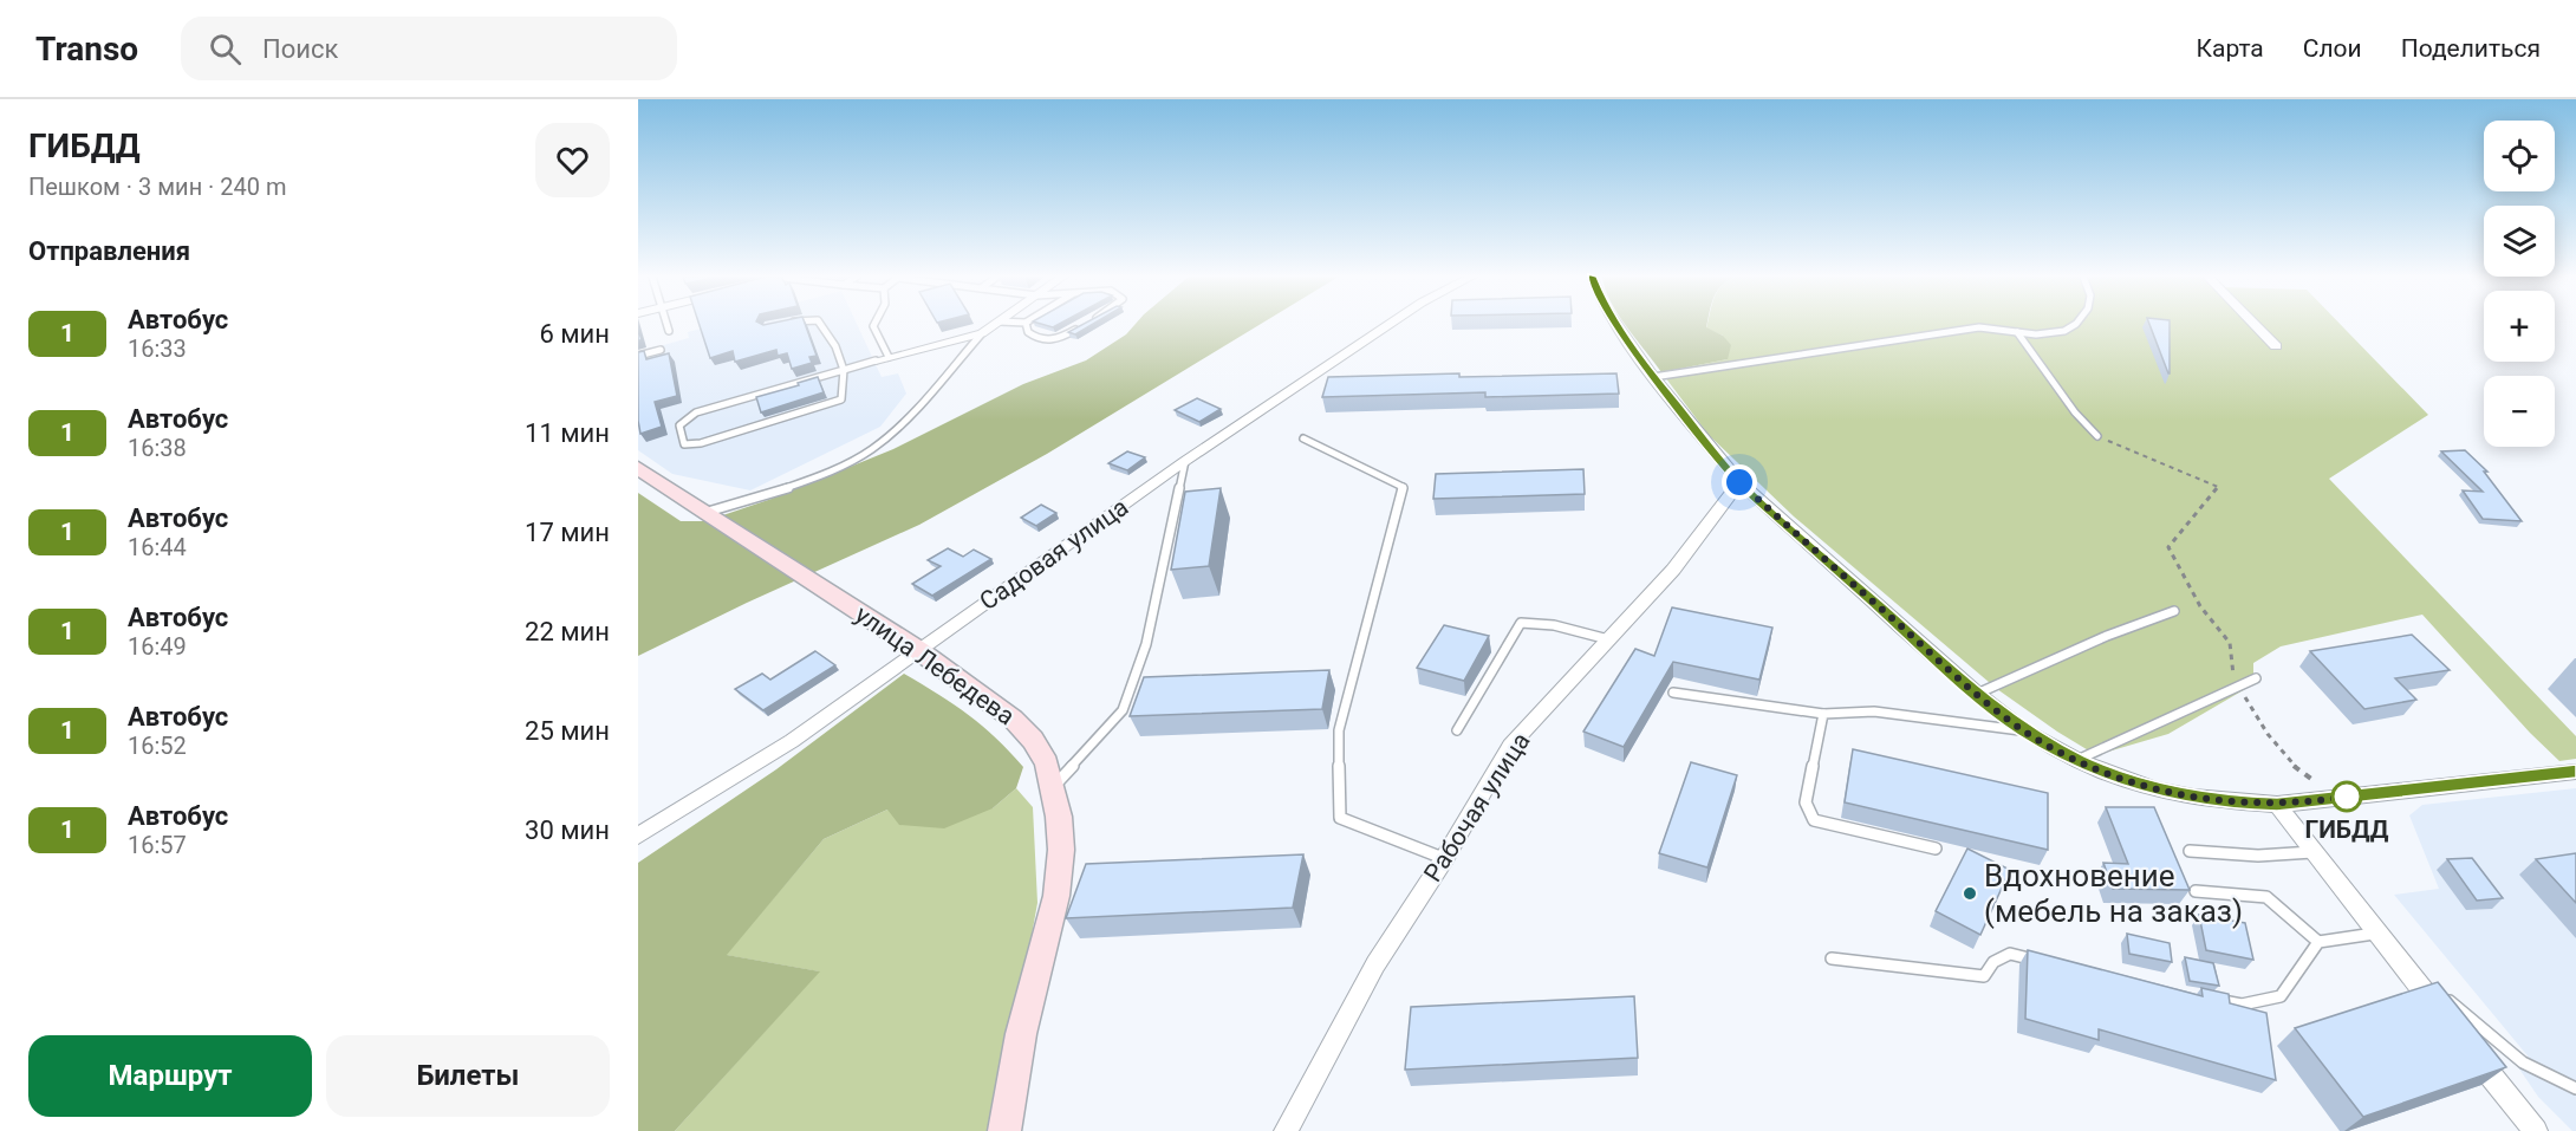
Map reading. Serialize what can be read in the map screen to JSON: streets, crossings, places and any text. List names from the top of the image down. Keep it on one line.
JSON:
{"streets":{"street":["Садовая улица","улица Лебедева","Рабочая улица"]},"crossings":[["Садовая улица","улица Лебедева"]],"places":["ГИБДД","Вдохновение (мебель на заказ)"],"lines":["bus line 1"],"page":{"header":"Transo","search":"Поиск","nav":["Карта","Слои","Поделиться"],"heading":[["ГИБДД","Пешком · 3 мин · 240 m"],"Отправления"],"map_buttons":["+","−"],"list":[{"mark":"1","name":"Автобус","note":"16:33","value":"6 мин"},{"mark":"1","name":"Автобус","note":"16:38","value":"11 мин"},{"mark":"1","name":"Автобус","note":"16:44","value":"17 мин"},{"mark":"1","name":"Автобус","note":"16:49","value":"22 мин"},{"mark":"1","name":"Автобус","note":"16:52","value":"25 мин"},{"mark":"1","name":"Автобус","note":"16:57","value":"30 мин"}],"buttons":["Маршрут","Билеты"]}}
